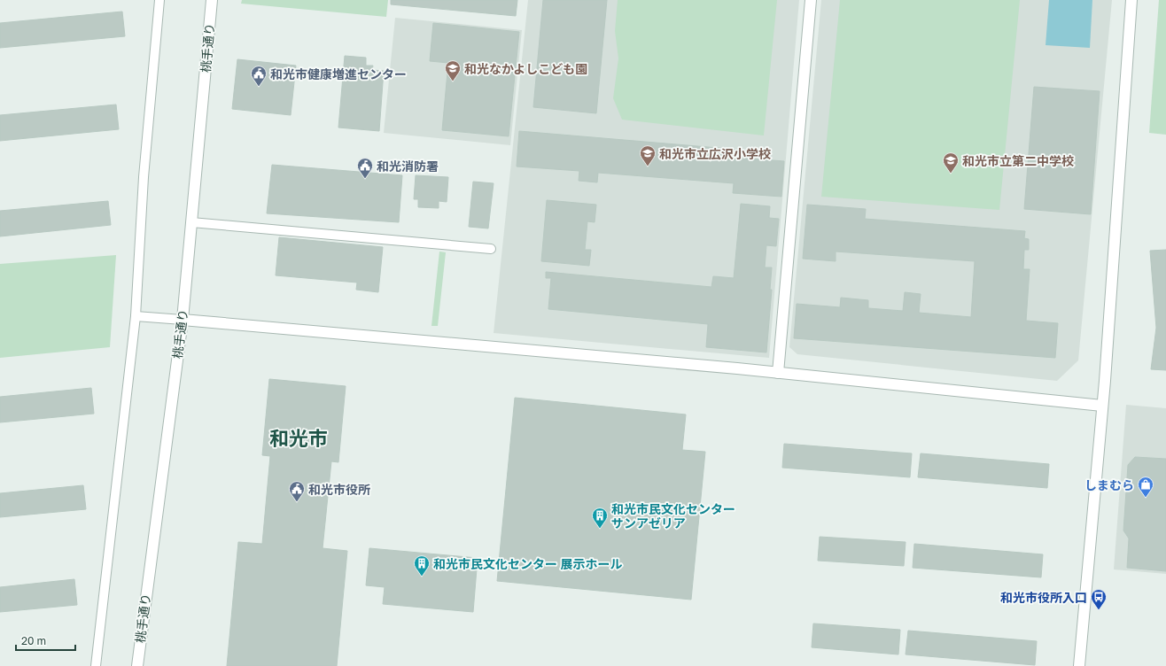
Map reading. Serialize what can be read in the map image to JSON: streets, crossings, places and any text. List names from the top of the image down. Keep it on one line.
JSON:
{"streets":{"street":["桃手通り"]},"districts":["和光市"],"places":{"school or university":["和光なかよしこども園","和光市立広沢小学校","和光市立第二中学校"],"public building":["和光市健康増進センター","和光消防署","和光市役所"],"shop":["しまむら"],"building":["和光市民文化センター サンアゼリア","和光市民文化センター 展示ホール"],"bus stop":["和光市役所入口"]},"scale_bar":"20 m"}
